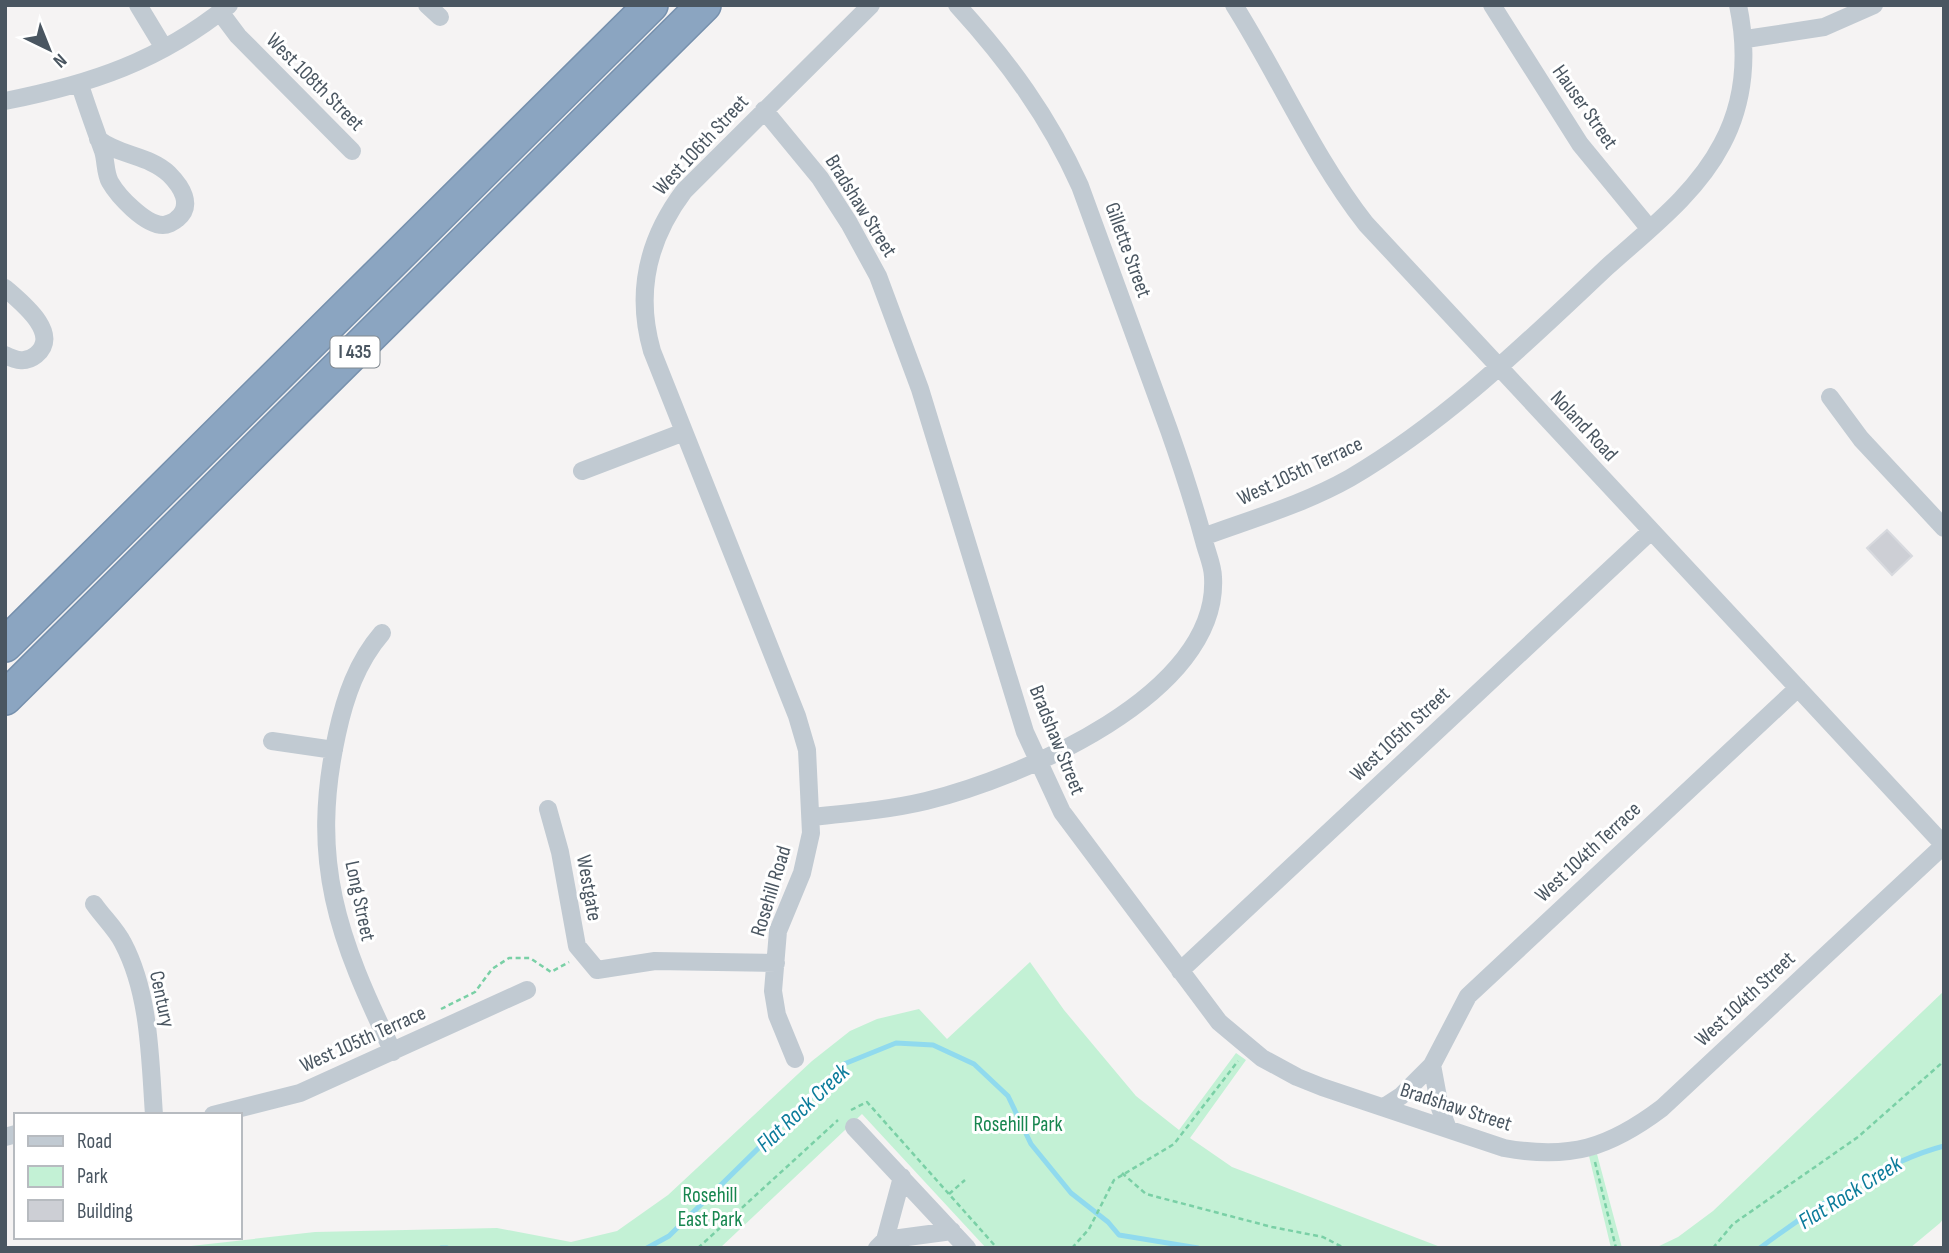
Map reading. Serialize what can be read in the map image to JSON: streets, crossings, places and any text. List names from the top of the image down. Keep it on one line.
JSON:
{"streets":{"highway":["I 435"],"street":["West 108th Street","Hauser Street","West 106th Street","Bradshaw Street","Gillette Street","Noland Road","West 105th Terrace","West 105th Street","West 104th Terrace","Westgate","Rosehill Road","Long Street","Century","West 104th Street"]},"crossings":[["Hauser Street","West 105th Terrace"],["West 106th Street","Bradshaw Street"],["West 106th Street","Rosehill Road"],["Bradshaw Street","West 105th Street"],["Bradshaw Street","West 104th Terrace"],["Bradshaw Street","West 104th Street"],["Gillette Street","West 105th Terrace"],["Noland Road","West 105th Terrace"],["Noland Road","West 105th Street"],["Noland Road","West 104th Terrace"],["Noland Road","West 104th Street"],["West 105th Terrace","Long Street"],["Westgate","Rosehill Road"]],"water":["Flat Rock Creek"],"parks":["Rosehill Park","Rosehill East Park"],"legend":["Road","Park","Building"],"north":"bottom right"}
